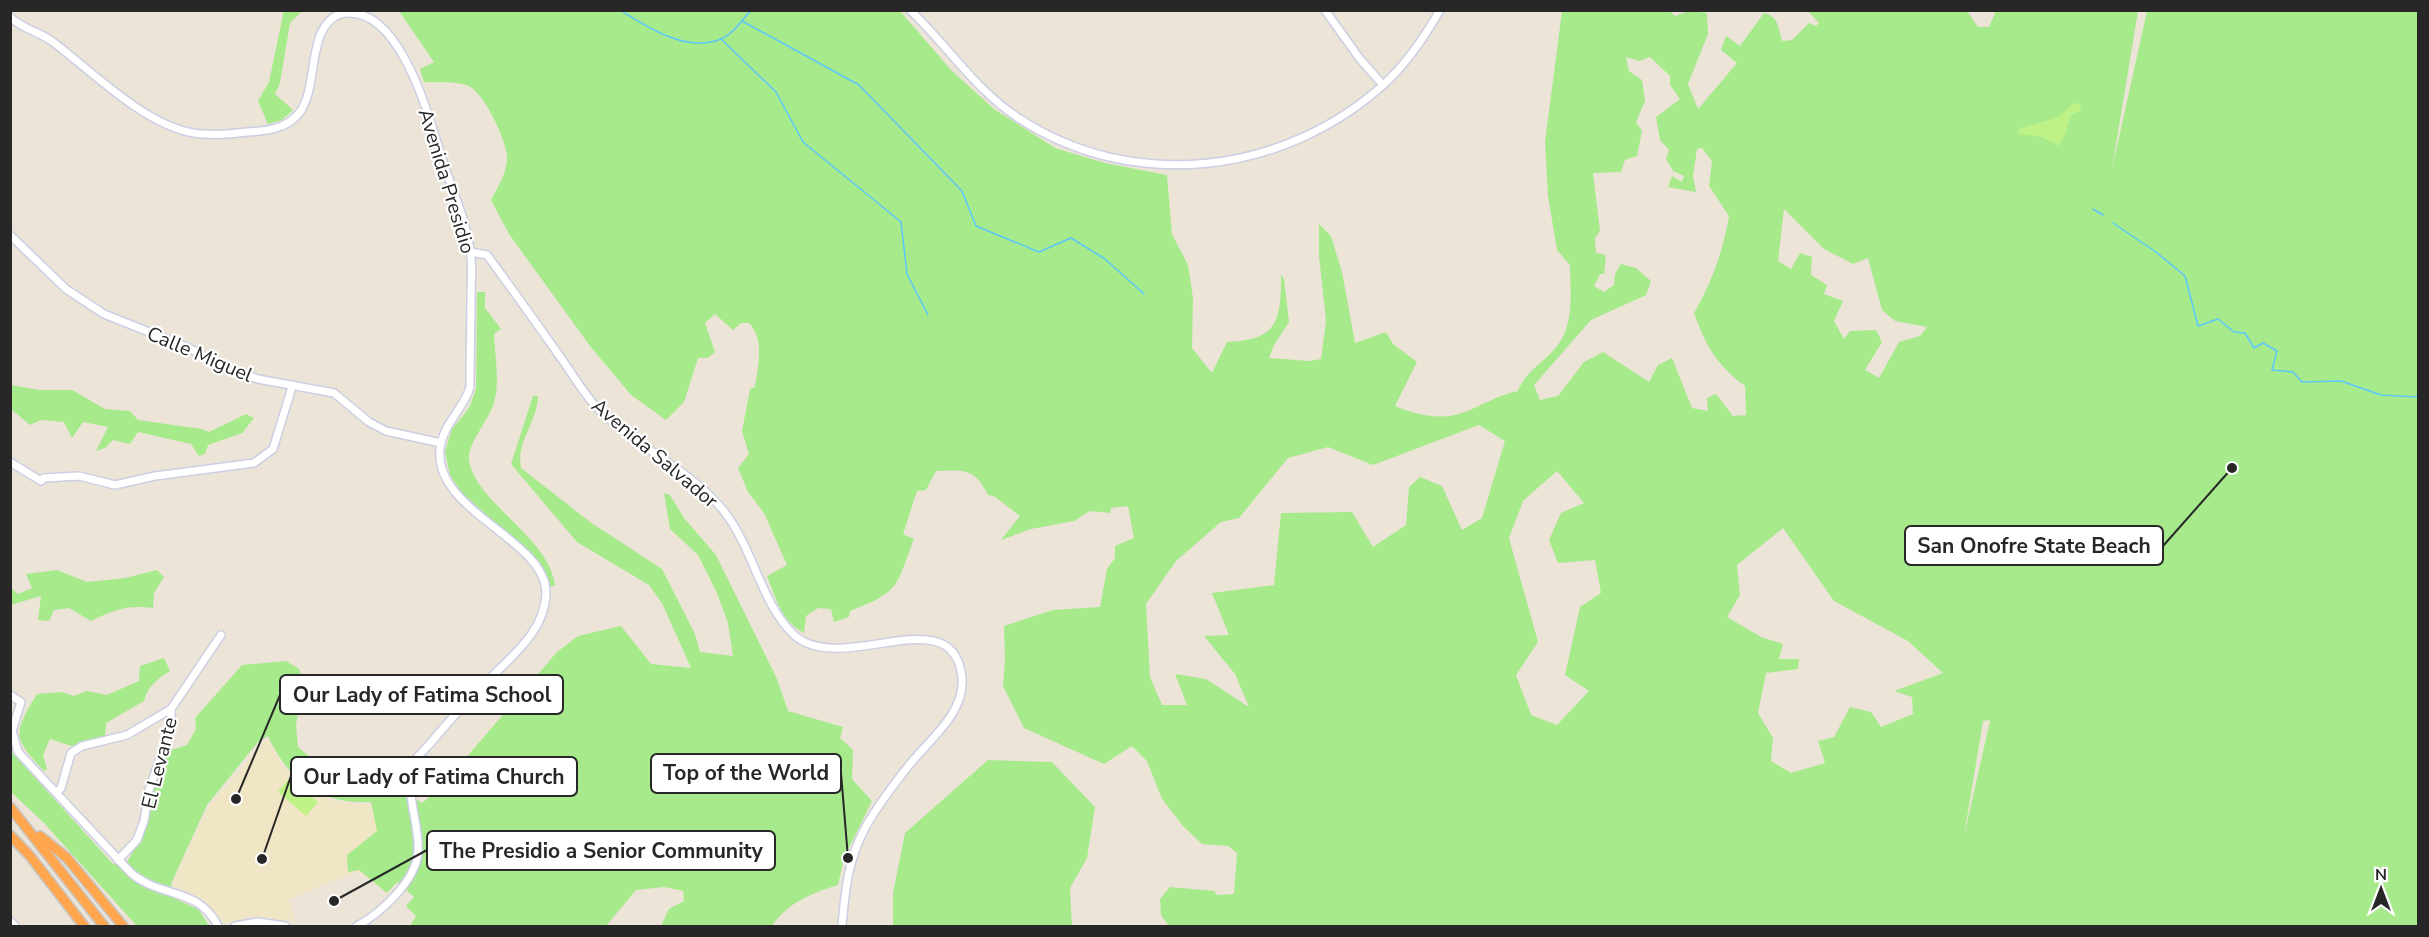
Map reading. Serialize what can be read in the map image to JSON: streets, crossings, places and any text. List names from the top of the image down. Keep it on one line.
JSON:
{"streets":{"street":["Avenida Presidio","Calle Miguel","Avenida Salvador","El Levante"]},"crossings":[["Avenida Presidio","Calle Miguel"],["Avenida Presidio","Avenida Salvador"]],"places":["San Onofre State Beach","Our Lady of Fatima School","Top of the World","Our Lady of Fatima Church","The Presidio a Senior Community"],"north":"top"}
